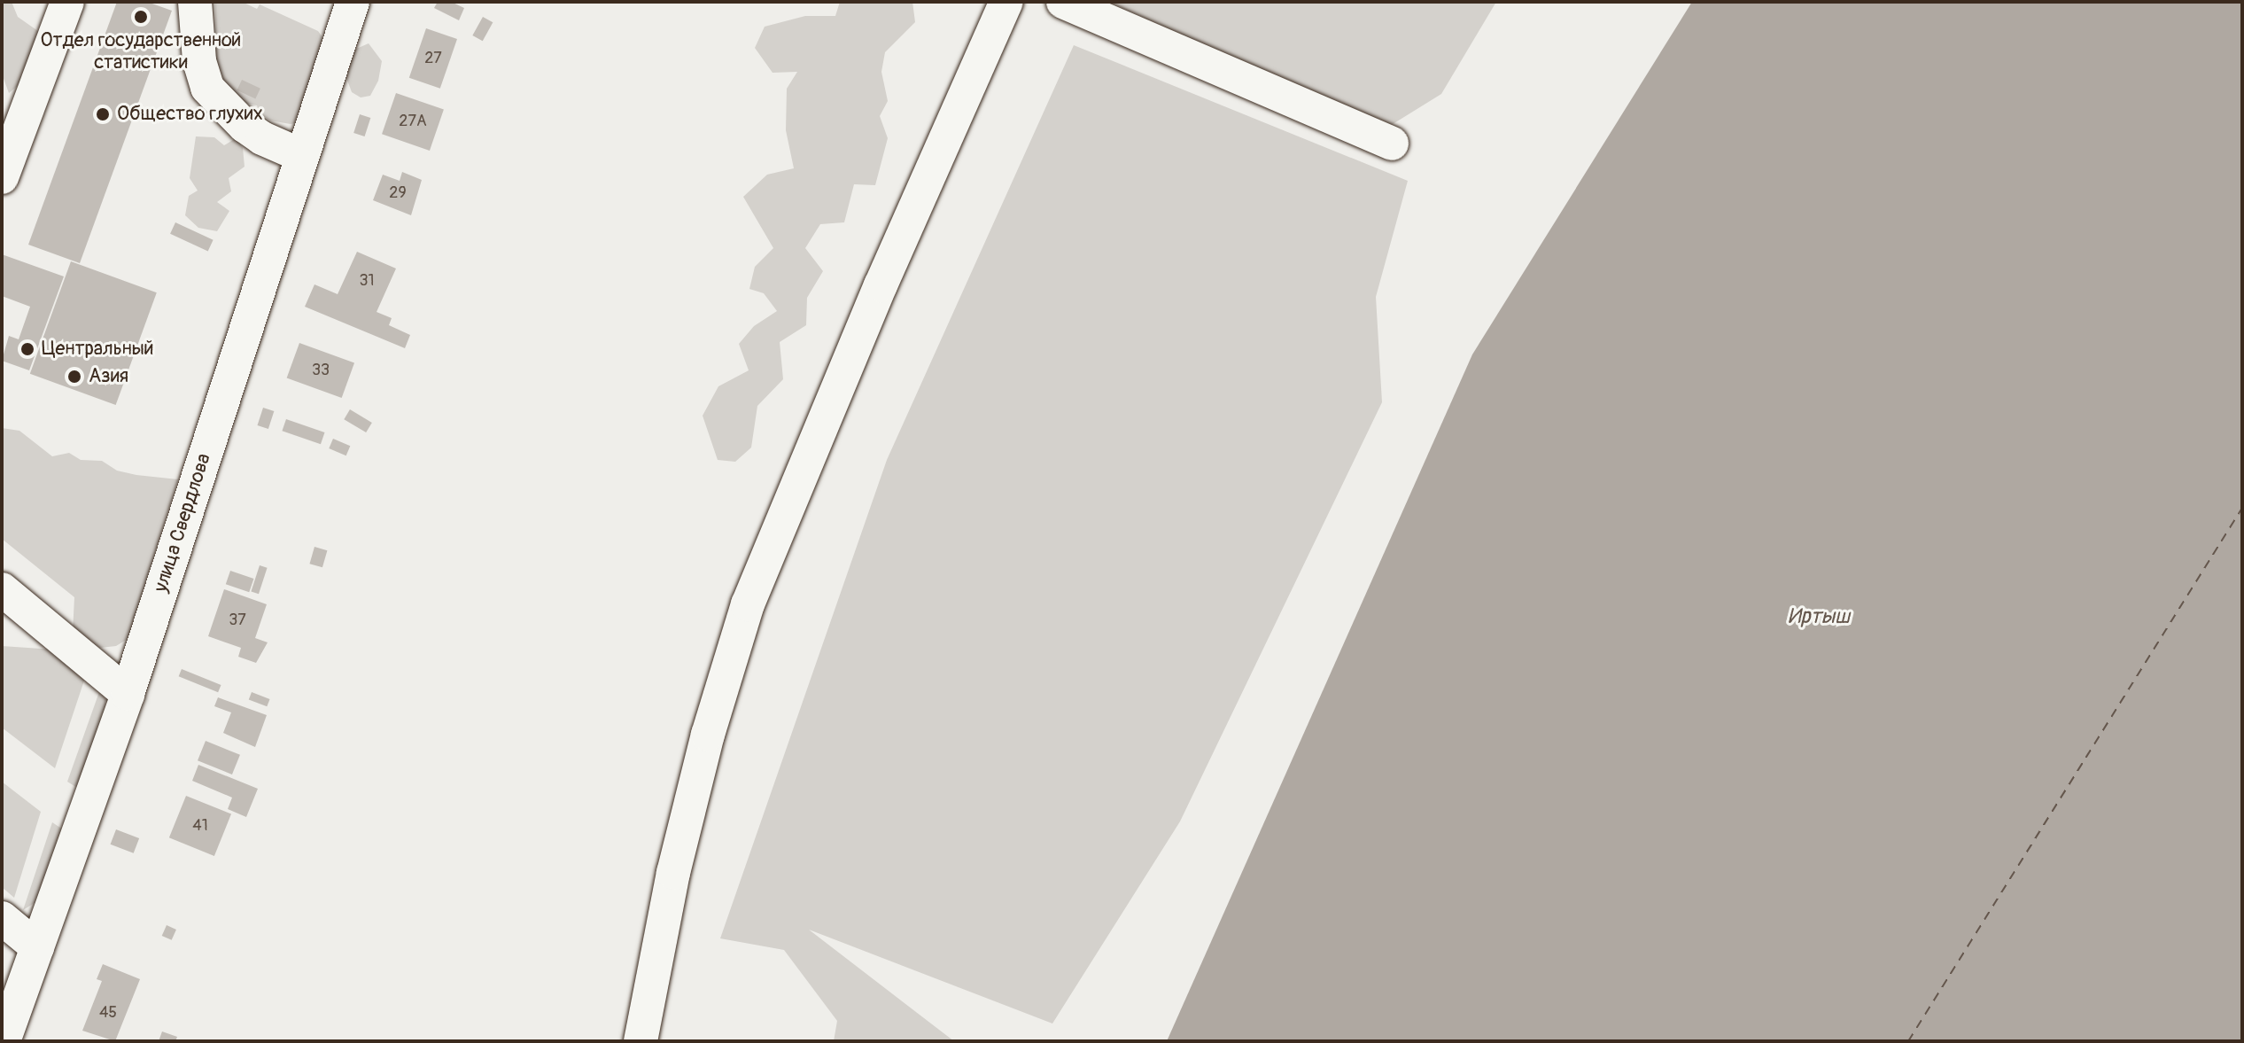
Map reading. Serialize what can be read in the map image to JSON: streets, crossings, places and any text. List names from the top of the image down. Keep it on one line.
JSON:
{"streets":{"street":["улица Свердлова"]},"water":["Иртыш"],"places":["Отдел государственной статистики","Общество глухих","Центральный","Азия"],"house_numbers":["27","27А","29","31","33","37","41","45"]}
